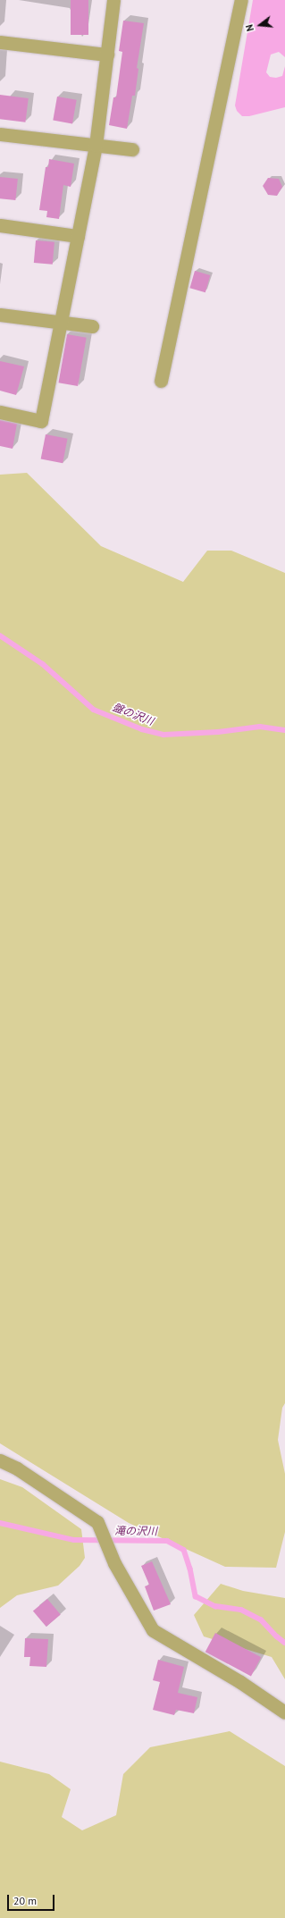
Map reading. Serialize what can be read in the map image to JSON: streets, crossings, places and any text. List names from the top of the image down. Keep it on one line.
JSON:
{"water":["盤の沢川","滝の沢川"],"scale_bar":"20 m","north":"left"}
